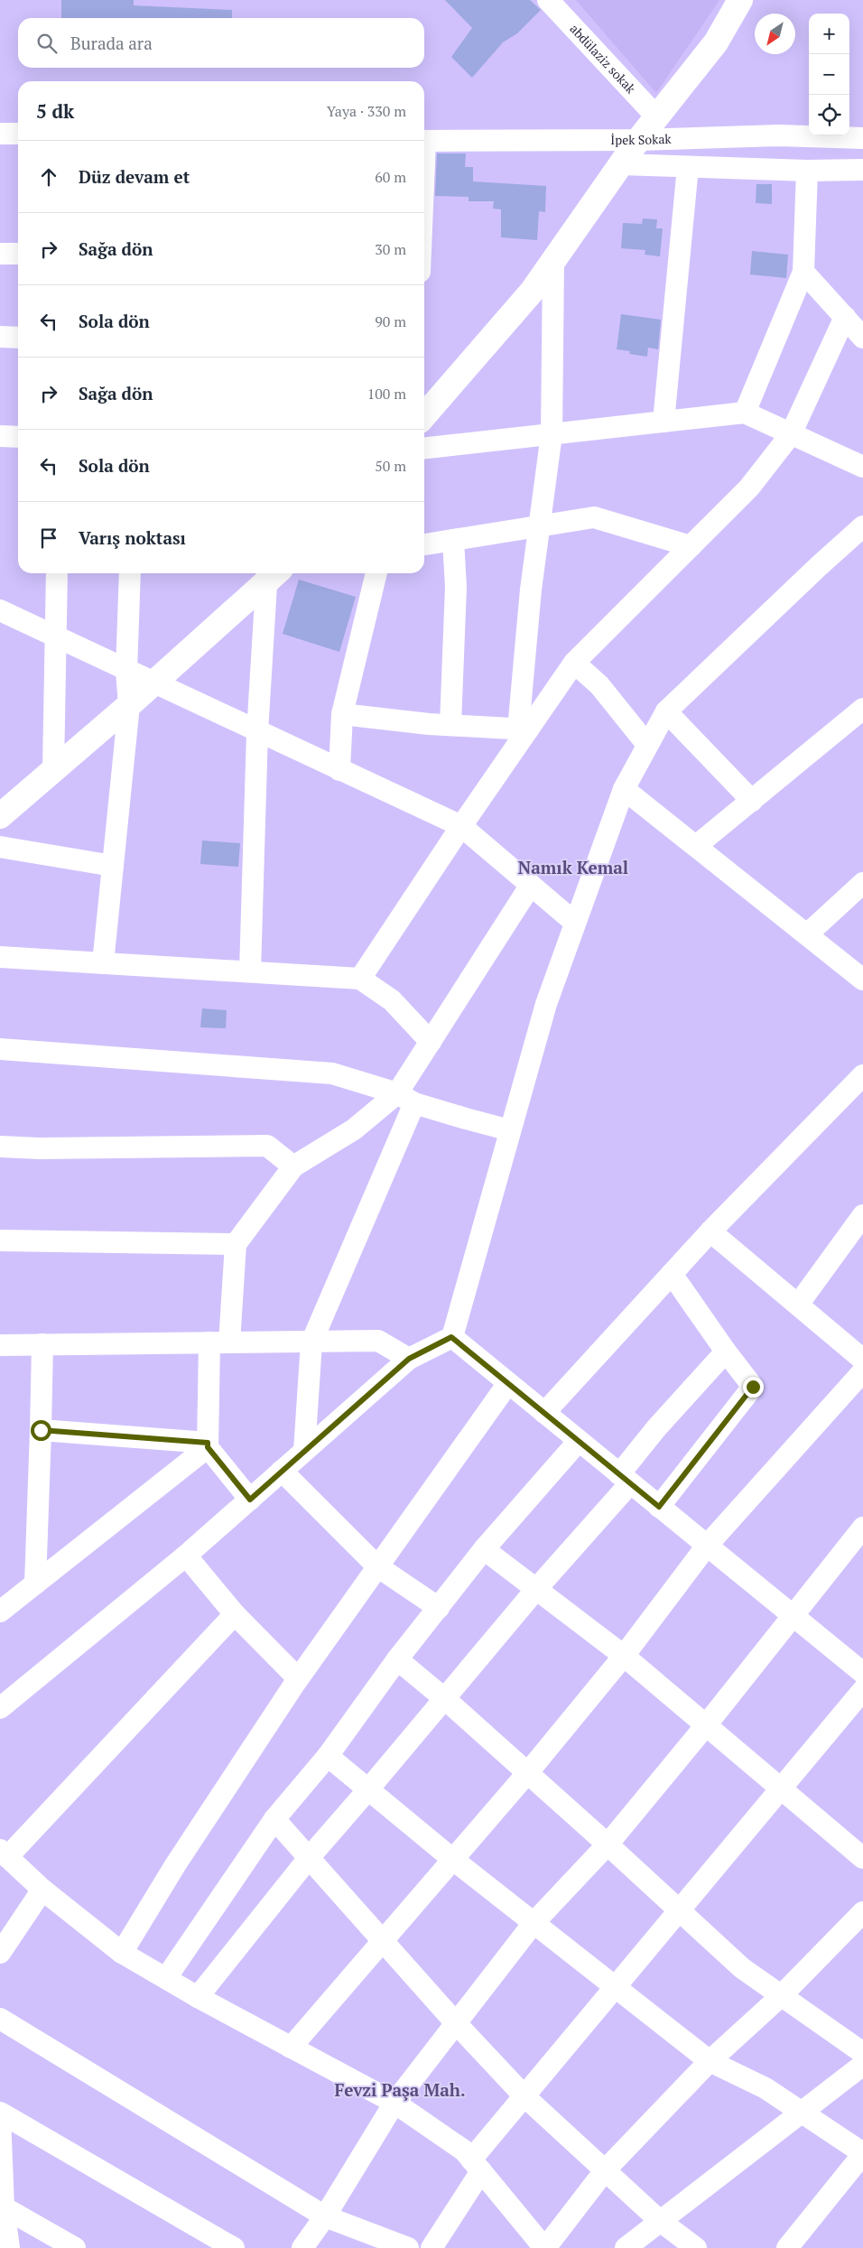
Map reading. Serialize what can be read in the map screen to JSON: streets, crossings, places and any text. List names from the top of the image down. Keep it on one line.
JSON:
{"streets":{"street":["abdülaziz sokak","İpek Sokak"]},"districts":["Namık Kemal","Fevzi Paşa Mah."],"north":"bottom left","page":{"map_buttons":["+","−"],"search":"Burada ara","heading":["5 dk","Yaya · 330 m"],"list":[["Düz devam et","60 m"],["Sağa dön","30 m"],["Sola dön","90 m"],["Sağa dön","100 m"],["Sola dön","50 m"],"Varış noktası"]}}
